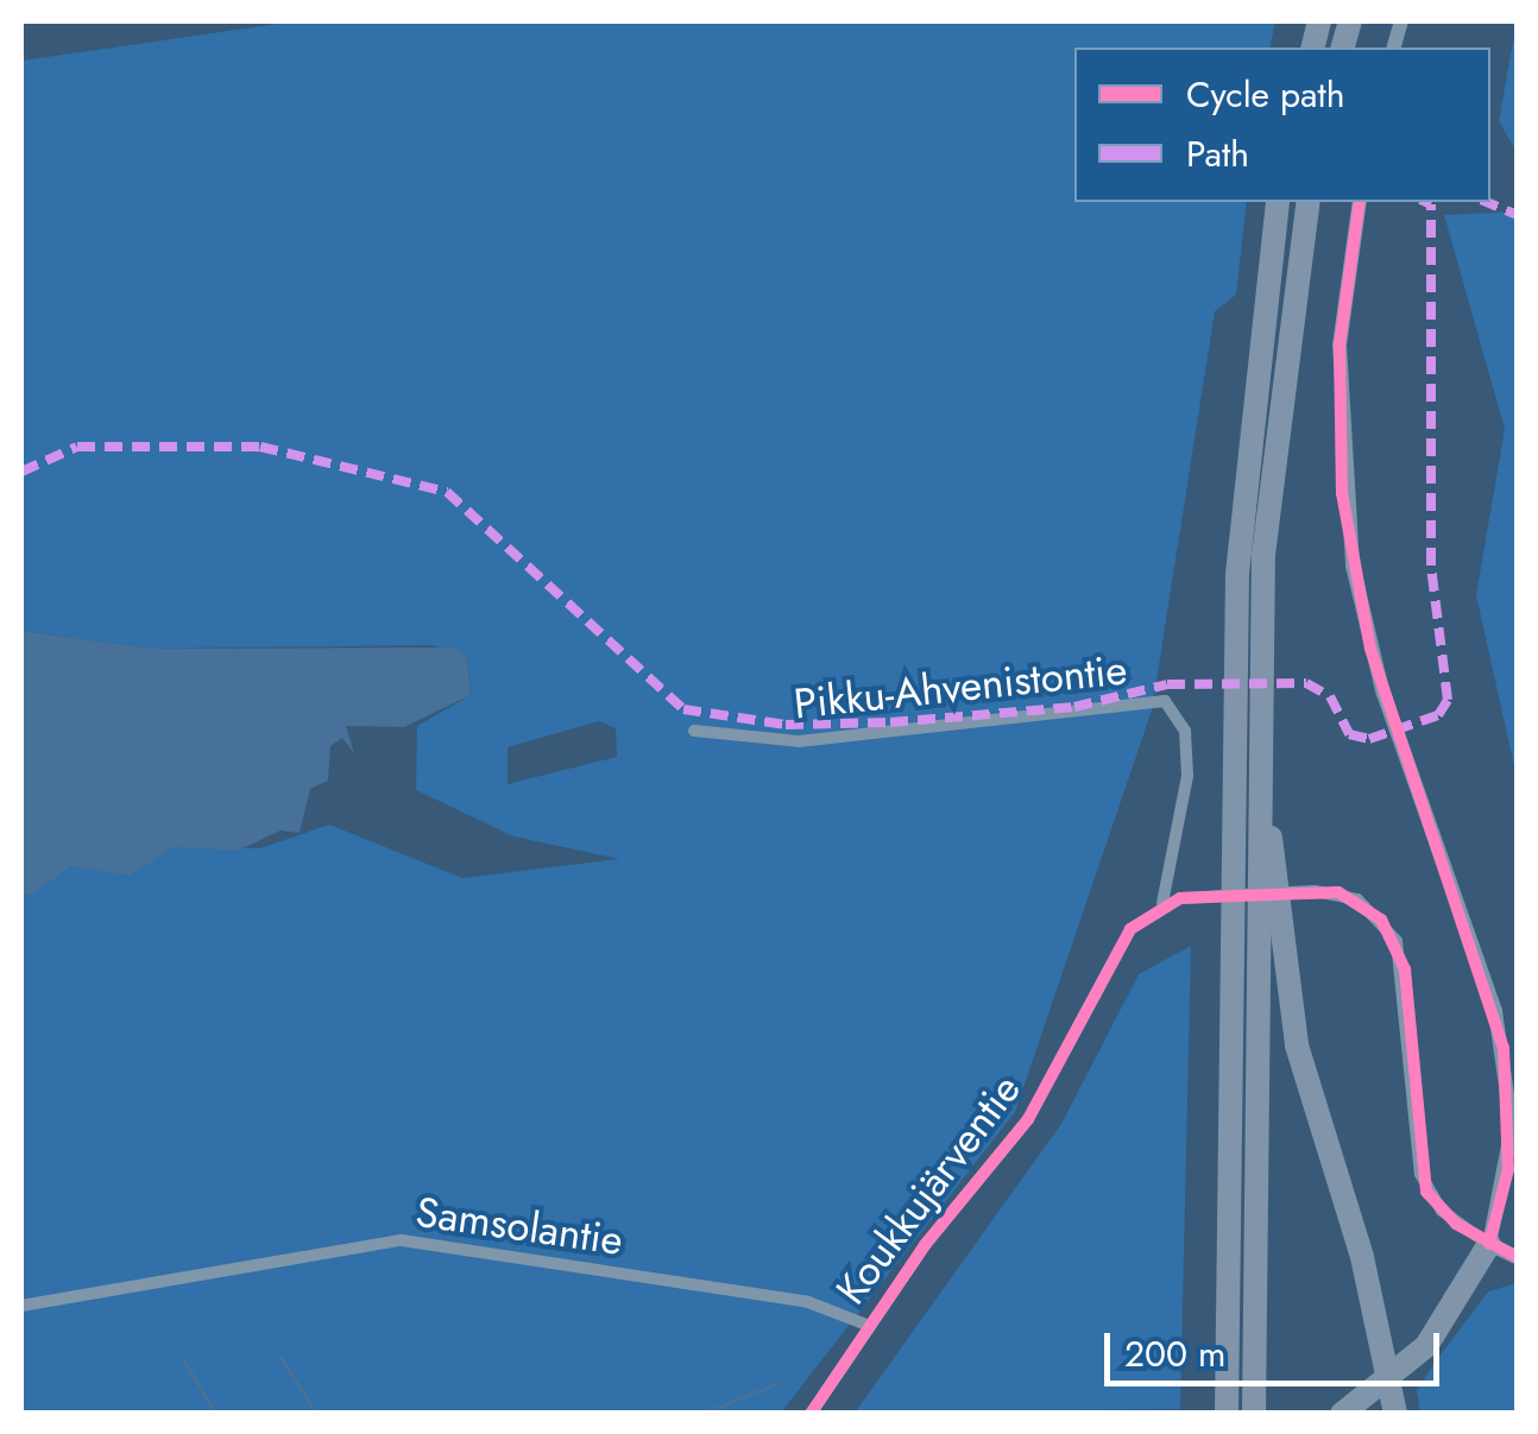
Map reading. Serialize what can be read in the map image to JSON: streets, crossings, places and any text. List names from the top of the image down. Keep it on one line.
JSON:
{"streets":{"street":["Pikku-Ahvenistontie","Koukkujärventie","Samsolantie"]},"crossings":[["Pikku-Ahvenistontie","Koukkujärventie"],["Koukkujärventie","Samsolantie"]],"legend":["Cycle path","Path"],"scale_bar":"200 m"}
